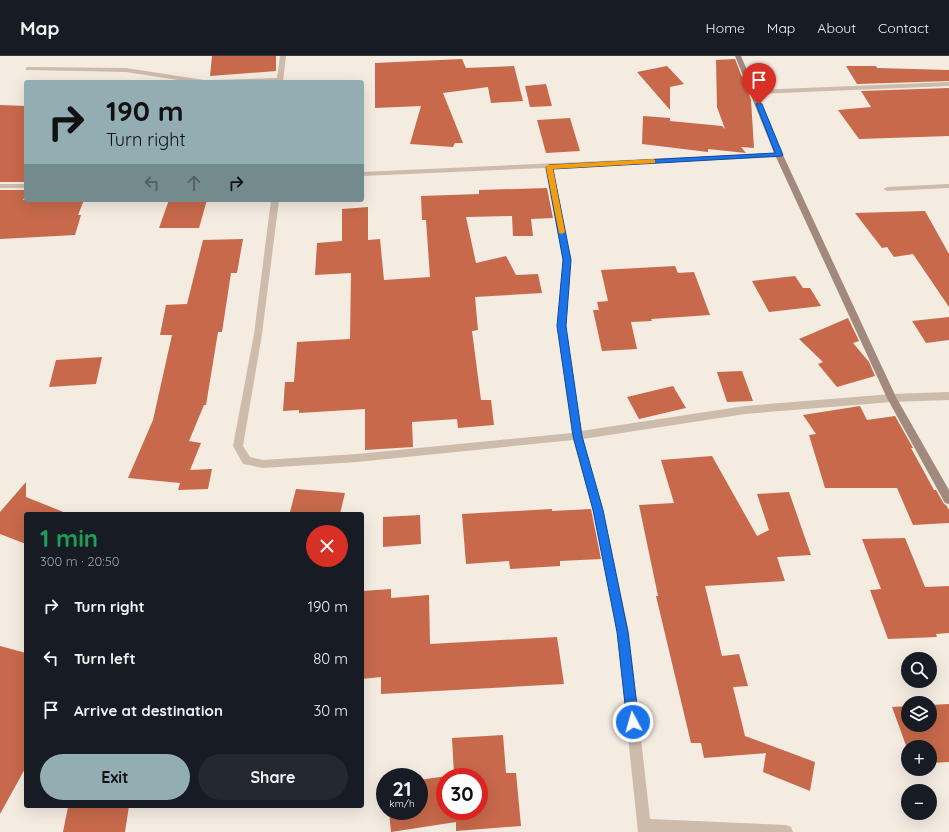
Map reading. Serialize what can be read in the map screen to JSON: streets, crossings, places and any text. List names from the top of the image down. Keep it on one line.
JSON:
{"page":{"header":"Map","nav":["Home","Map","About","Contact"],"turn":["190 m","Turn right"],"heading":["1 min","300 m · 20:50"],"list":[{"name":"Turn right","value":"190 m"},{"name":"Turn left","value":"80 m"},{"name":"Arrive at destination","value":"30 m"}],"map_buttons":["+","−"],"buttons":["Exit","Share"],"speed":"21 km/h","limit":"30"}}
